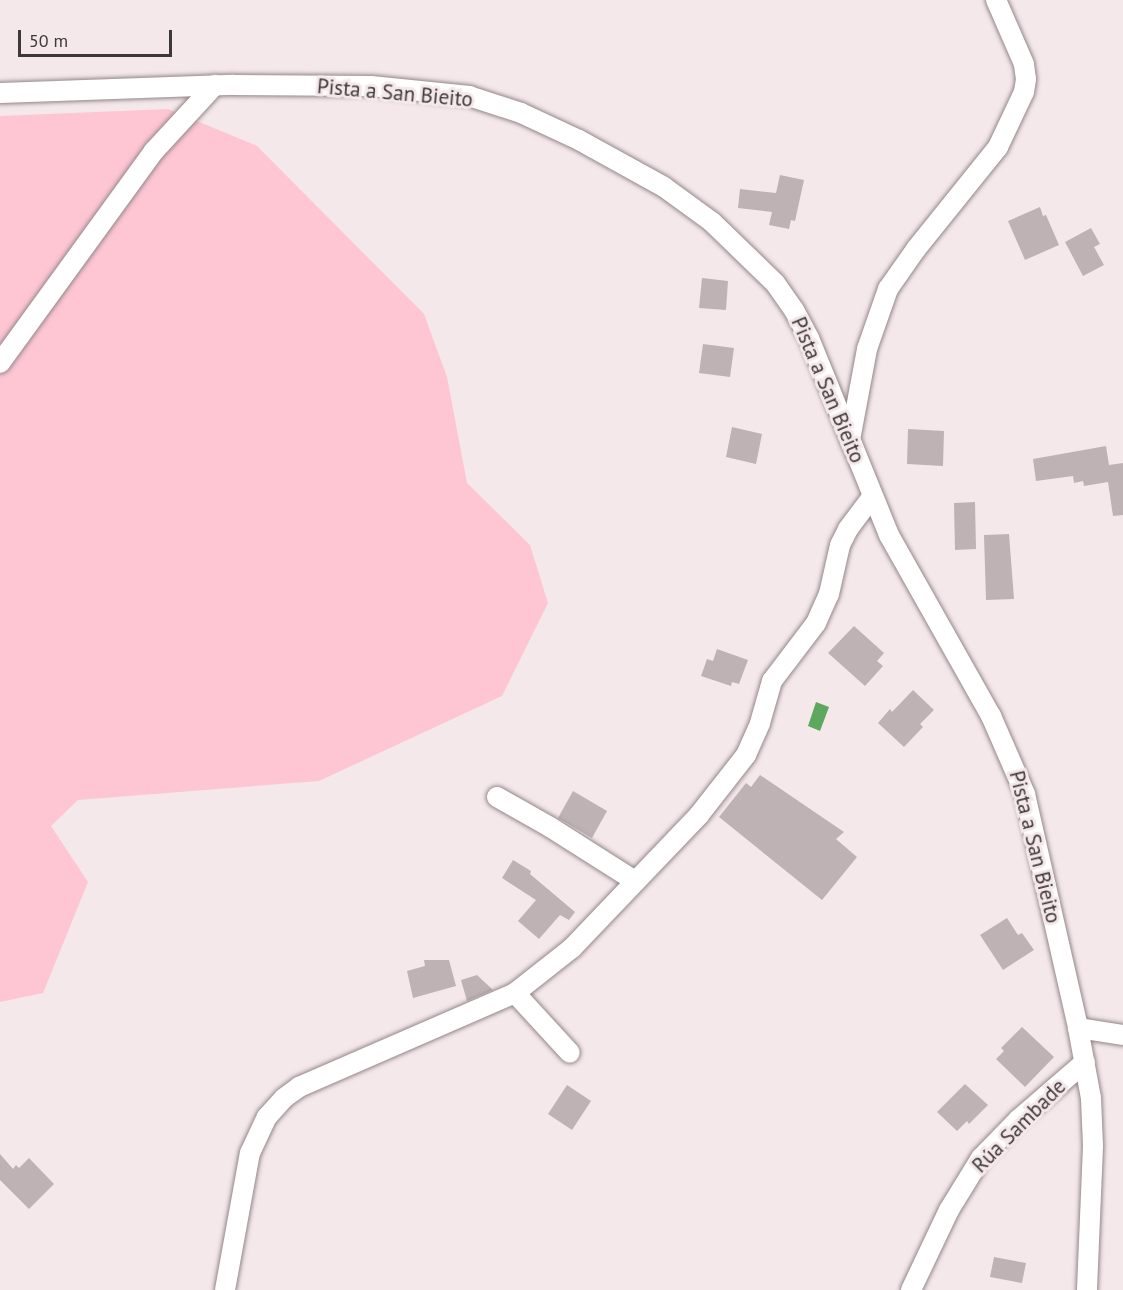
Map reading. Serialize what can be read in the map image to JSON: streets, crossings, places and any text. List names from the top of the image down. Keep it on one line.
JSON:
{"streets":{"street":["Pista a San Bieito","Rúa Sambade"]},"crossings":[["Pista a San Bieito","Rúa Sambade"]],"scale_bar":"50 m"}
